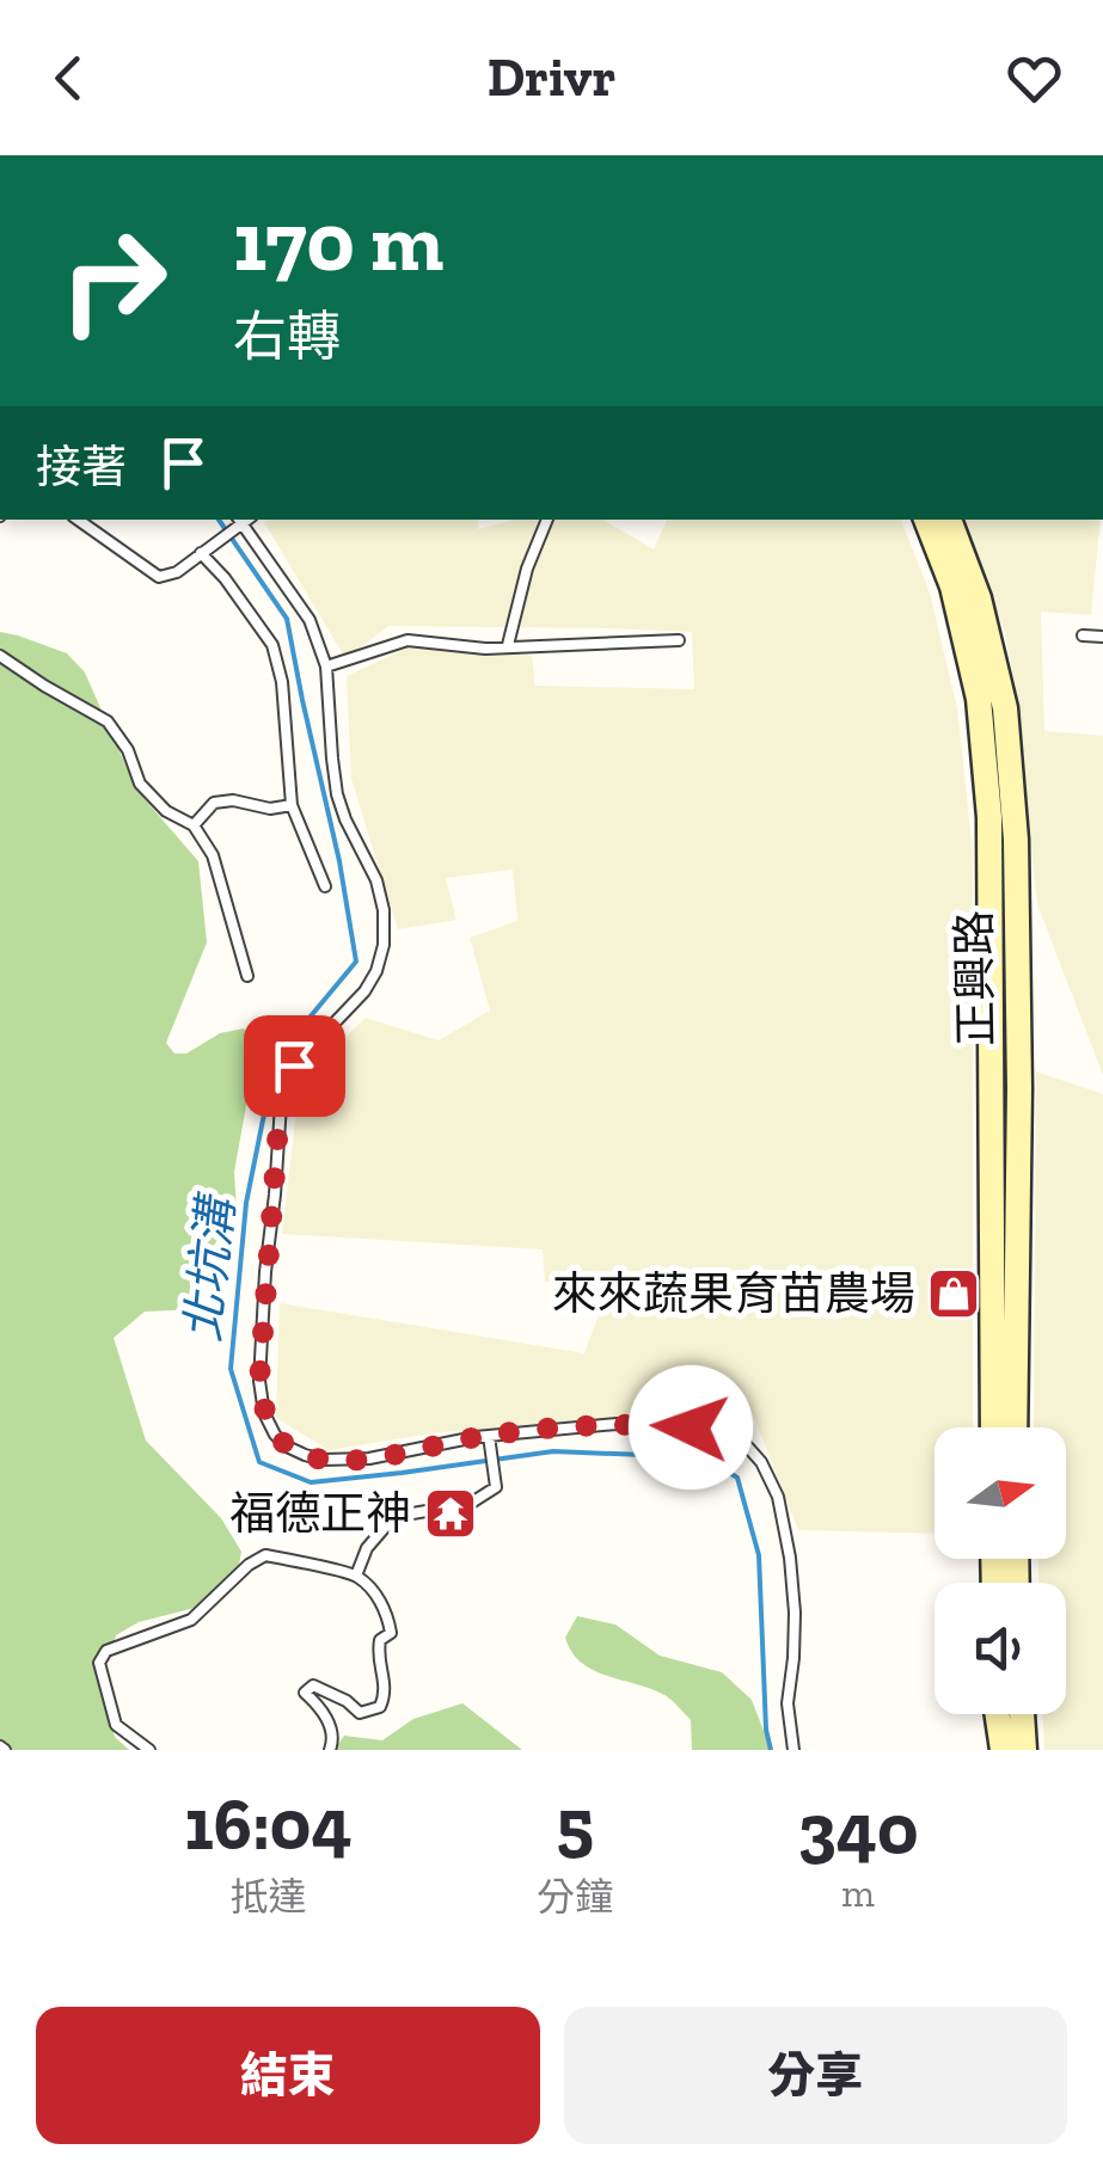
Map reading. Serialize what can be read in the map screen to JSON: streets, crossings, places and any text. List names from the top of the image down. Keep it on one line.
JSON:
{"streets":{"main road":["正興路"]},"water":["北坑溝"],"places":{"shop":["來來蔬果育苗農場"],"temple":["福德正神"]},"north":"right","page":{"header":"Drivr","turn":["170 m","右轉"],"then":"接著","eta":["16:04","抵達","5","分鐘","340","m"],"buttons":["結束","分享"]}}
